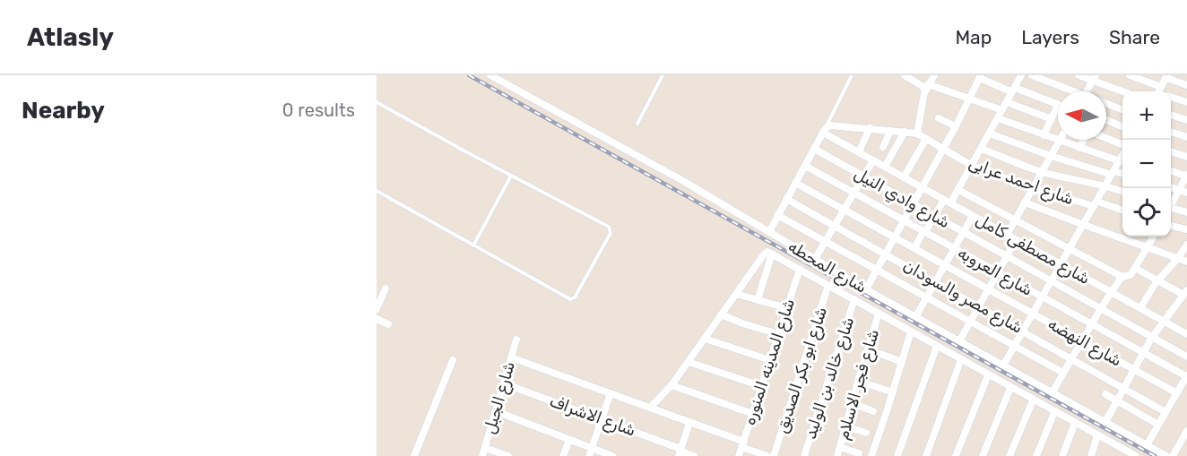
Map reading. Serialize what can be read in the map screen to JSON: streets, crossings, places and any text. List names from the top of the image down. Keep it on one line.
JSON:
{"streets":{"street":["شارع احمد عرابى","شارع وادي النيل","شارع مصطفى كامل","شارع المحطه","شارع العروبه","شارع مصر والسودان","شارع النهضه","شارع المدينه المنوره","شارع ابو بكر الصديق","شارع خالد بن الوليد","شارع فجر الاسلام","شارع الجبل","شارع الاشراف"]},"crossings":[["شارع احمد عرابى","شارع مصطفى كامل"],["شارع المحطه","شارع المدينه المنوره"],["شارع المحطه","شارع ابو بكر الصديق"],["شارع المحطه","شارع خالد بن الوليد"],["شارع المحطه","شارع فجر الاسلام"],["شارع الجبل","شارع الاشراف"]],"north":"left","page":{"header":"Atlasly","nav":["Map","Layers","Share"],"heading":["Nearby","0 results"],"map_buttons":["+","−"]}}
